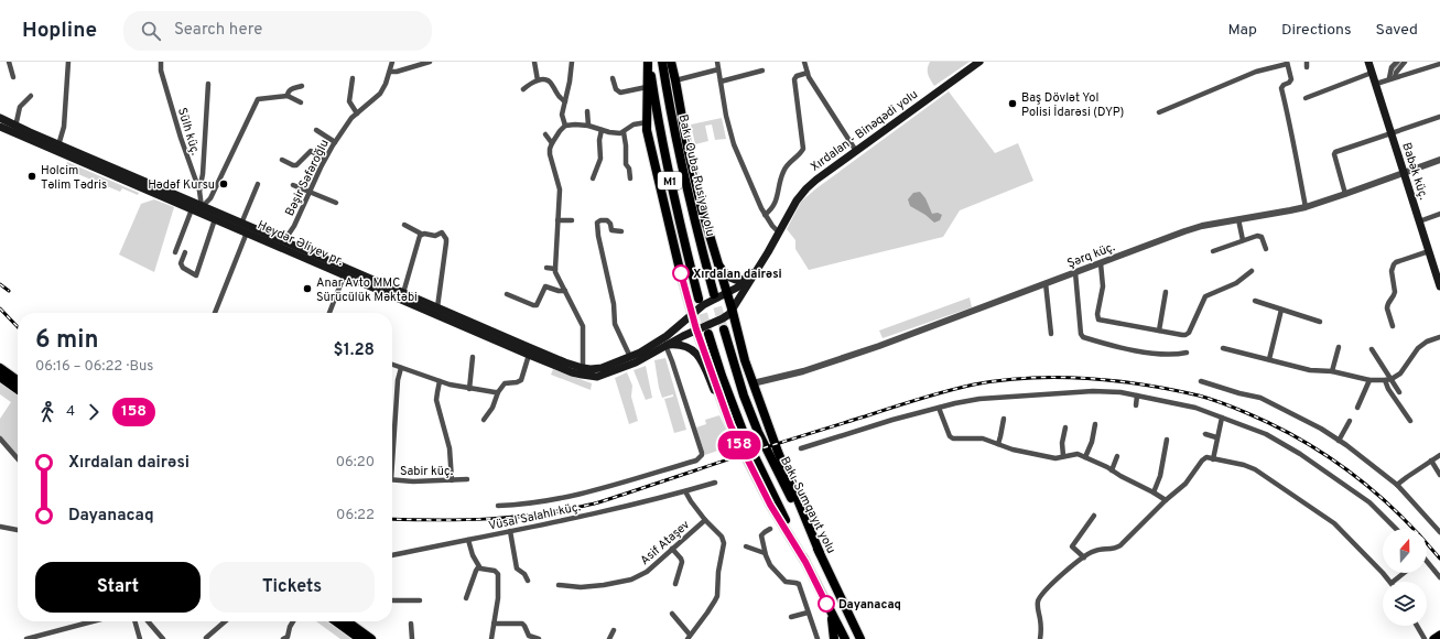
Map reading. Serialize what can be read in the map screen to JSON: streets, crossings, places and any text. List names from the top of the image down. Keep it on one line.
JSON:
{"streets":{"highway":["Bakı-Quba-Rusiya yolu","M1","Bakı-Sumqayıt yolu"],"main road":["Xırdalan - Binəqədi yolu","Babək küç.","Heydər Əliyev pr."],"street":["Sülh küç.","Bəşir Səfəroğlu","Şərq küç.","Sabir küç.","Vüsal Salahlı küç.","Asif Ataşev"]},"crossings":[["Sülh küç.","Heydər Əliyev pr."],["Babək küç.","Şərq küç."],["Bəşir Səfəroğlu","Heydər Əliyev pr."]],"places":["Baş Dövlət Yol Polisi İdarəsi (DYP)","Holcim Təlim Tədris","Hədəf Kursu","Xırdalan dairəsi","Anar Avto MMC Sürücülük Məktəbi","Dayanacaq"],"lines":["bus line 158"],"north":"top","page":{"header":"Hopline","search":"Search here","nav":["Map","Directions","Saved"],"on_map":"158","heading":["6 min","06:16 – 06:22 · Bus","$1.28"],"legs":["4","158"],"list":[{"name":"Xırdalan dairəsi","value":"06:20"},{"name":"Dayanacaq","value":"06:22"}],"buttons":["Start","Tickets"]}}
